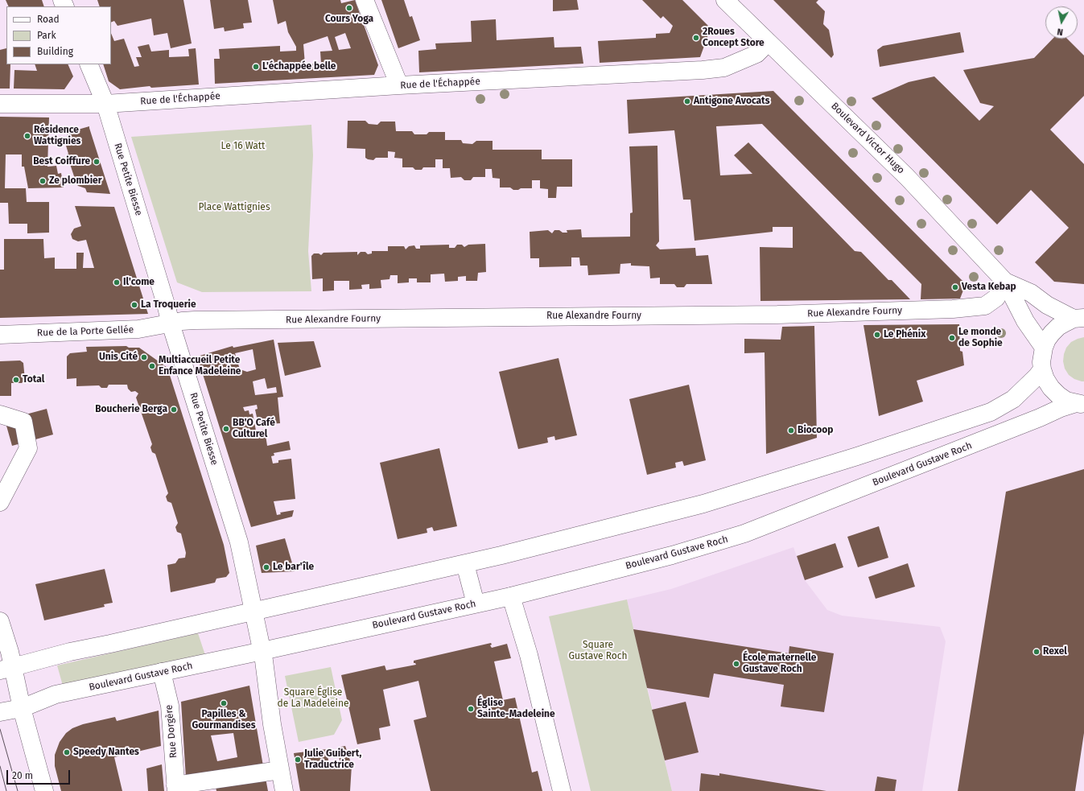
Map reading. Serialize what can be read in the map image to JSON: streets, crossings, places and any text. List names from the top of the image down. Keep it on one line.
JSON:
{"streets":{"main road":["Rue de l'Échappée","Boulevard Victor Hugo","Rue Petite Biesse","Rue Alexandre Fourny","Rue de la Porte Gellée","Boulevard Gustave Roch","Rue Dorgère"]},"crossings":[["Rue de l'Échappée","Boulevard Victor Hugo"],["Rue de l'Échappée","Rue Petite Biesse"],["Boulevard Victor Hugo","Rue Alexandre Fourny"],["Rue Petite Biesse","Rue Alexandre Fourny"],["Rue Petite Biesse","Rue de la Porte Gellée"],["Rue Alexandre Fourny","Rue de la Porte Gellée"],["Boulevard Gustave Roch","Rue Dorgère"]],"parks":["Le 16 Watt","Place Wattignies","Square Gustave Roch","Square Église de La Madeleine"],"places":["Cours Yoga","2Roues Concept Store","L'échappée belle","Antigone Avocats","Résidence Wattignies","Best Coiffure","Ze plombier","Il'come","Vesta Kebap","La Troquerie","Le Phénix","Le monde de Sophie","Unis Cité","Multiaccueil Petite Enfance Madeleine","Total","Boucherie Berga","BB'O Café Culturel","Biocoop","Le bar'île","Rexel","École maternelle Gustave Roch","Papilles & Gourmandises","Église Sainte-Madeleine","Speedy Nantes","Julie Guibert, Traductrice"],"legend":["Road","Park","Building"],"scale_bar":"20 m","north":"bottom"}
